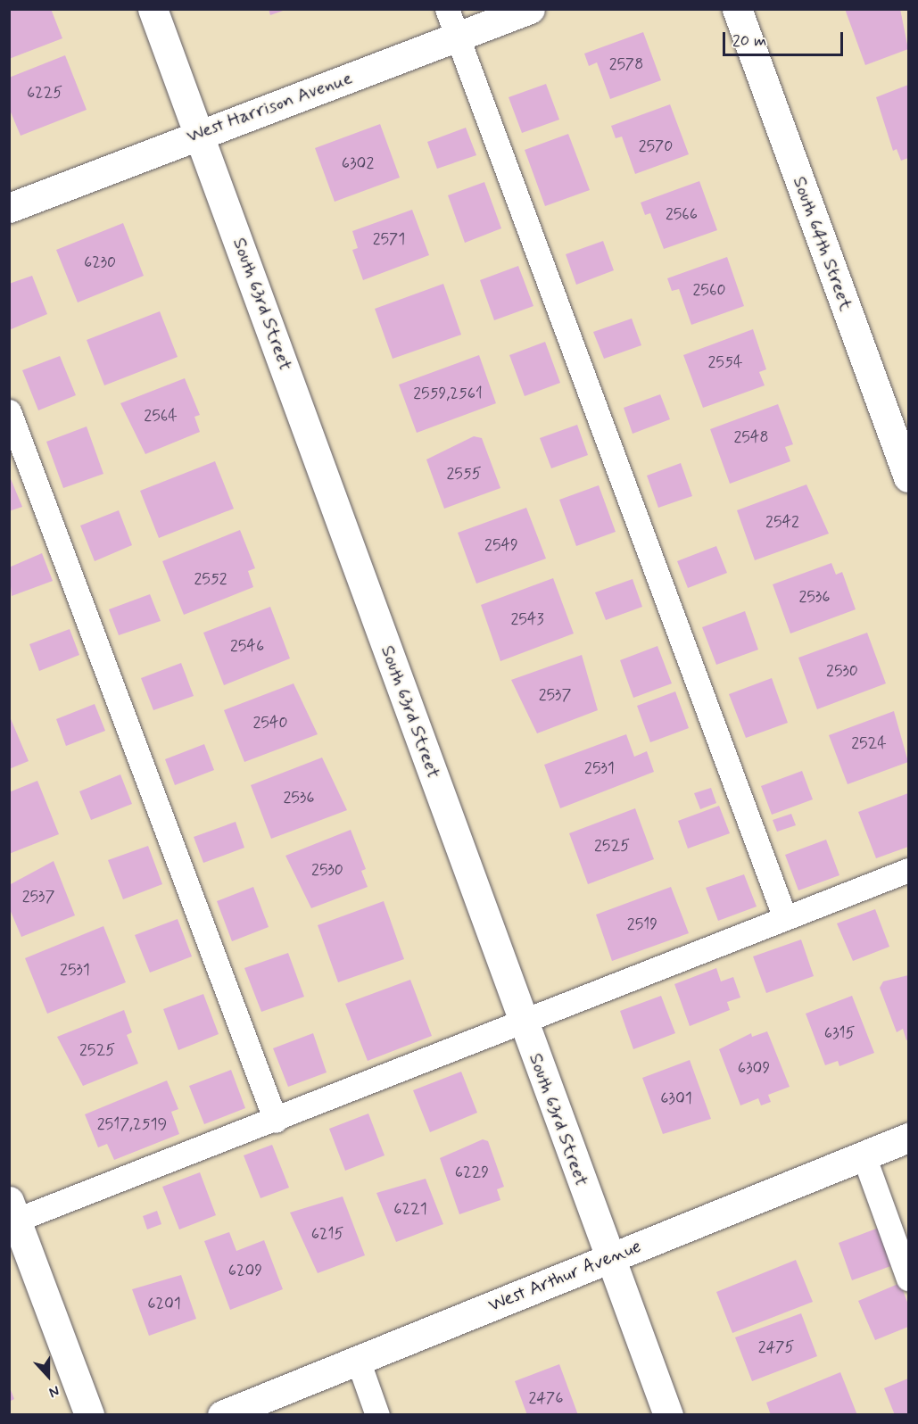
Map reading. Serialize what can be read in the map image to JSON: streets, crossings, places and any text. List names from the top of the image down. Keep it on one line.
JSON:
{"streets":{"street":["West Harrison Avenue","South 64th Street","South 63rd Street","West Arthur Avenue"]},"crossings":[["West Harrison Avenue","South 63rd Street"],["South 63rd Street","West Arthur Avenue"]],"house_numbers":["2578","6225","2570","6302","2566","2571","6230","2560","2554","2559,2561","2564","2548","2555","2542","2549","2552","2536","2543","2546","2530","2537","2540","2524","2531","2536","2525","2530","2537","2519","2531","6315","2525","6309","6301","2517,2519","6229","6221","6215","6209","6201","2475","2476"],"scale_bar":"20 m","north":"bottom"}
